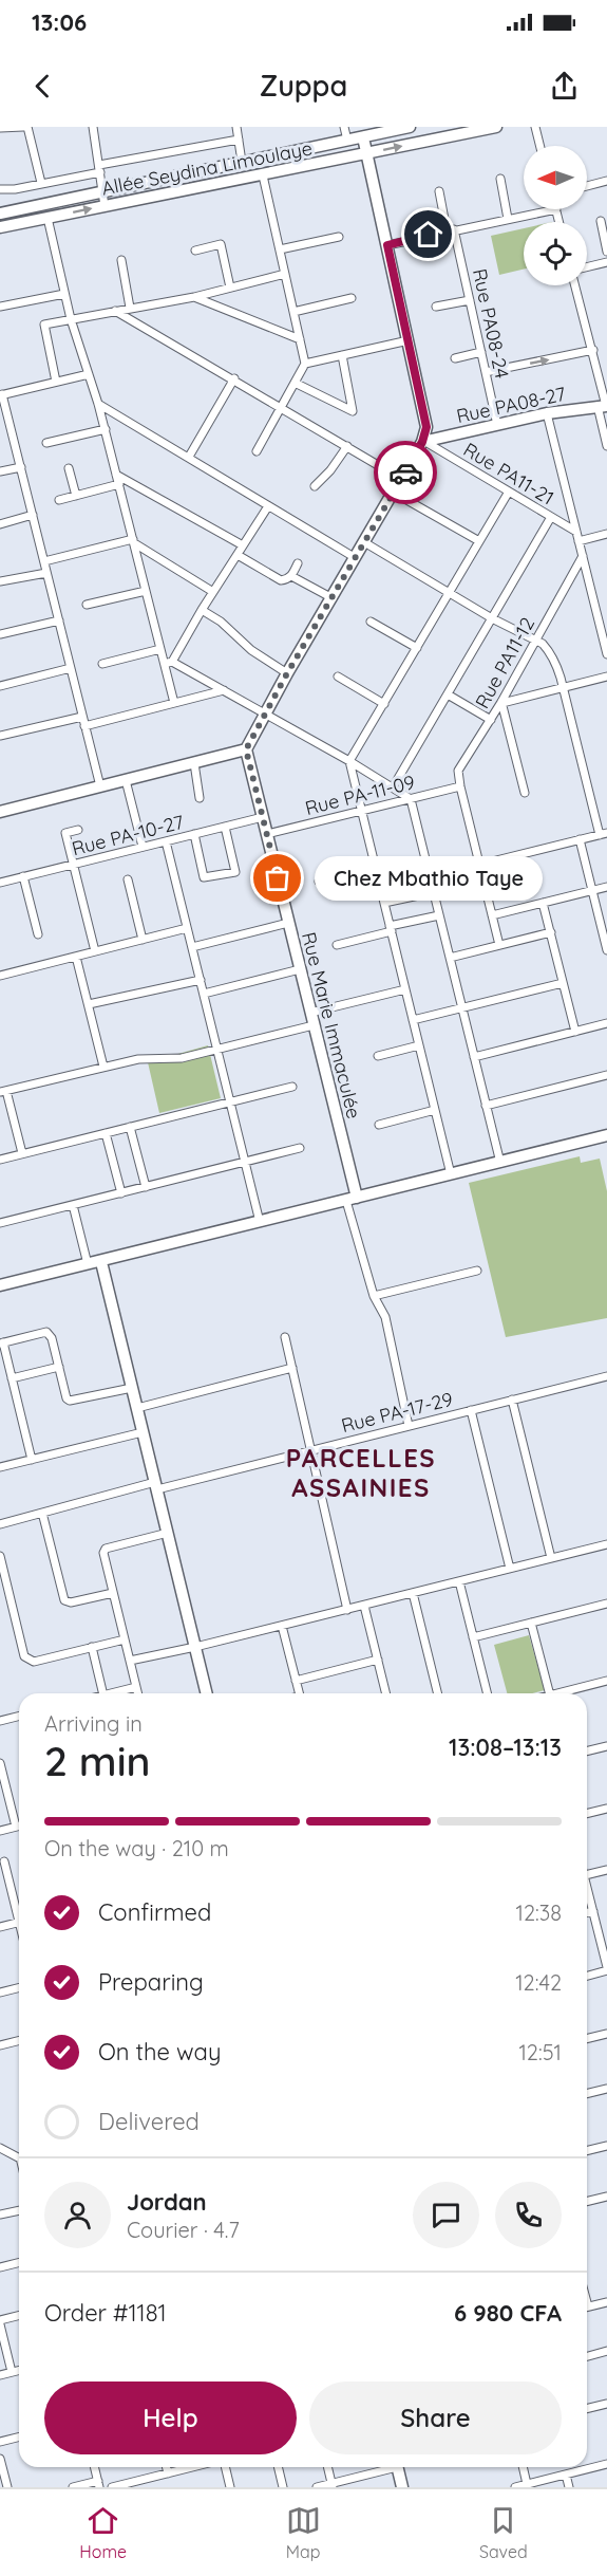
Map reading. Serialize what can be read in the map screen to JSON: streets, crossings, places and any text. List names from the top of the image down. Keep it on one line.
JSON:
{"streets":{"street":["Allée Seydina Limoulaye","Rue PA08-24","Rue PA08-27","Rue PA11-21","Rue PA11-12","Rue PA-11-09","Rue PA-10-27","Rue Marie Immaculée","Rue PA-17-29"]},"crossings":[["Rue PA08-24","Rue PA08-27"],["Rue PA08-27","Rue PA11-21"],["Rue PA11-12","Rue PA-11-09"],["Rue PA-11-09","Rue Marie Immaculée"],["Rue PA-10-27","Rue Marie Immaculée"]],"districts":["PARCELLES ASSAINIES"],"places":["Chez Mbathio Taye"],"north":"left","page":{"status":"13:06","header":"Zuppa","bubble":"Chez Mbathio Taye","heading":["2 min","Arriving in","13:08–13:13"],"panel":["Jordan","Courier · 4.7","Order #1181","6 980 CFA"],"bar":"On the way · 210 m","list":[["Confirmed","12:38"],["Preparing","12:42"],["On the way","12:51"],"Delivered"],"buttons":["Help","Share"],"tabs":["Home","Map","Saved"]}}
